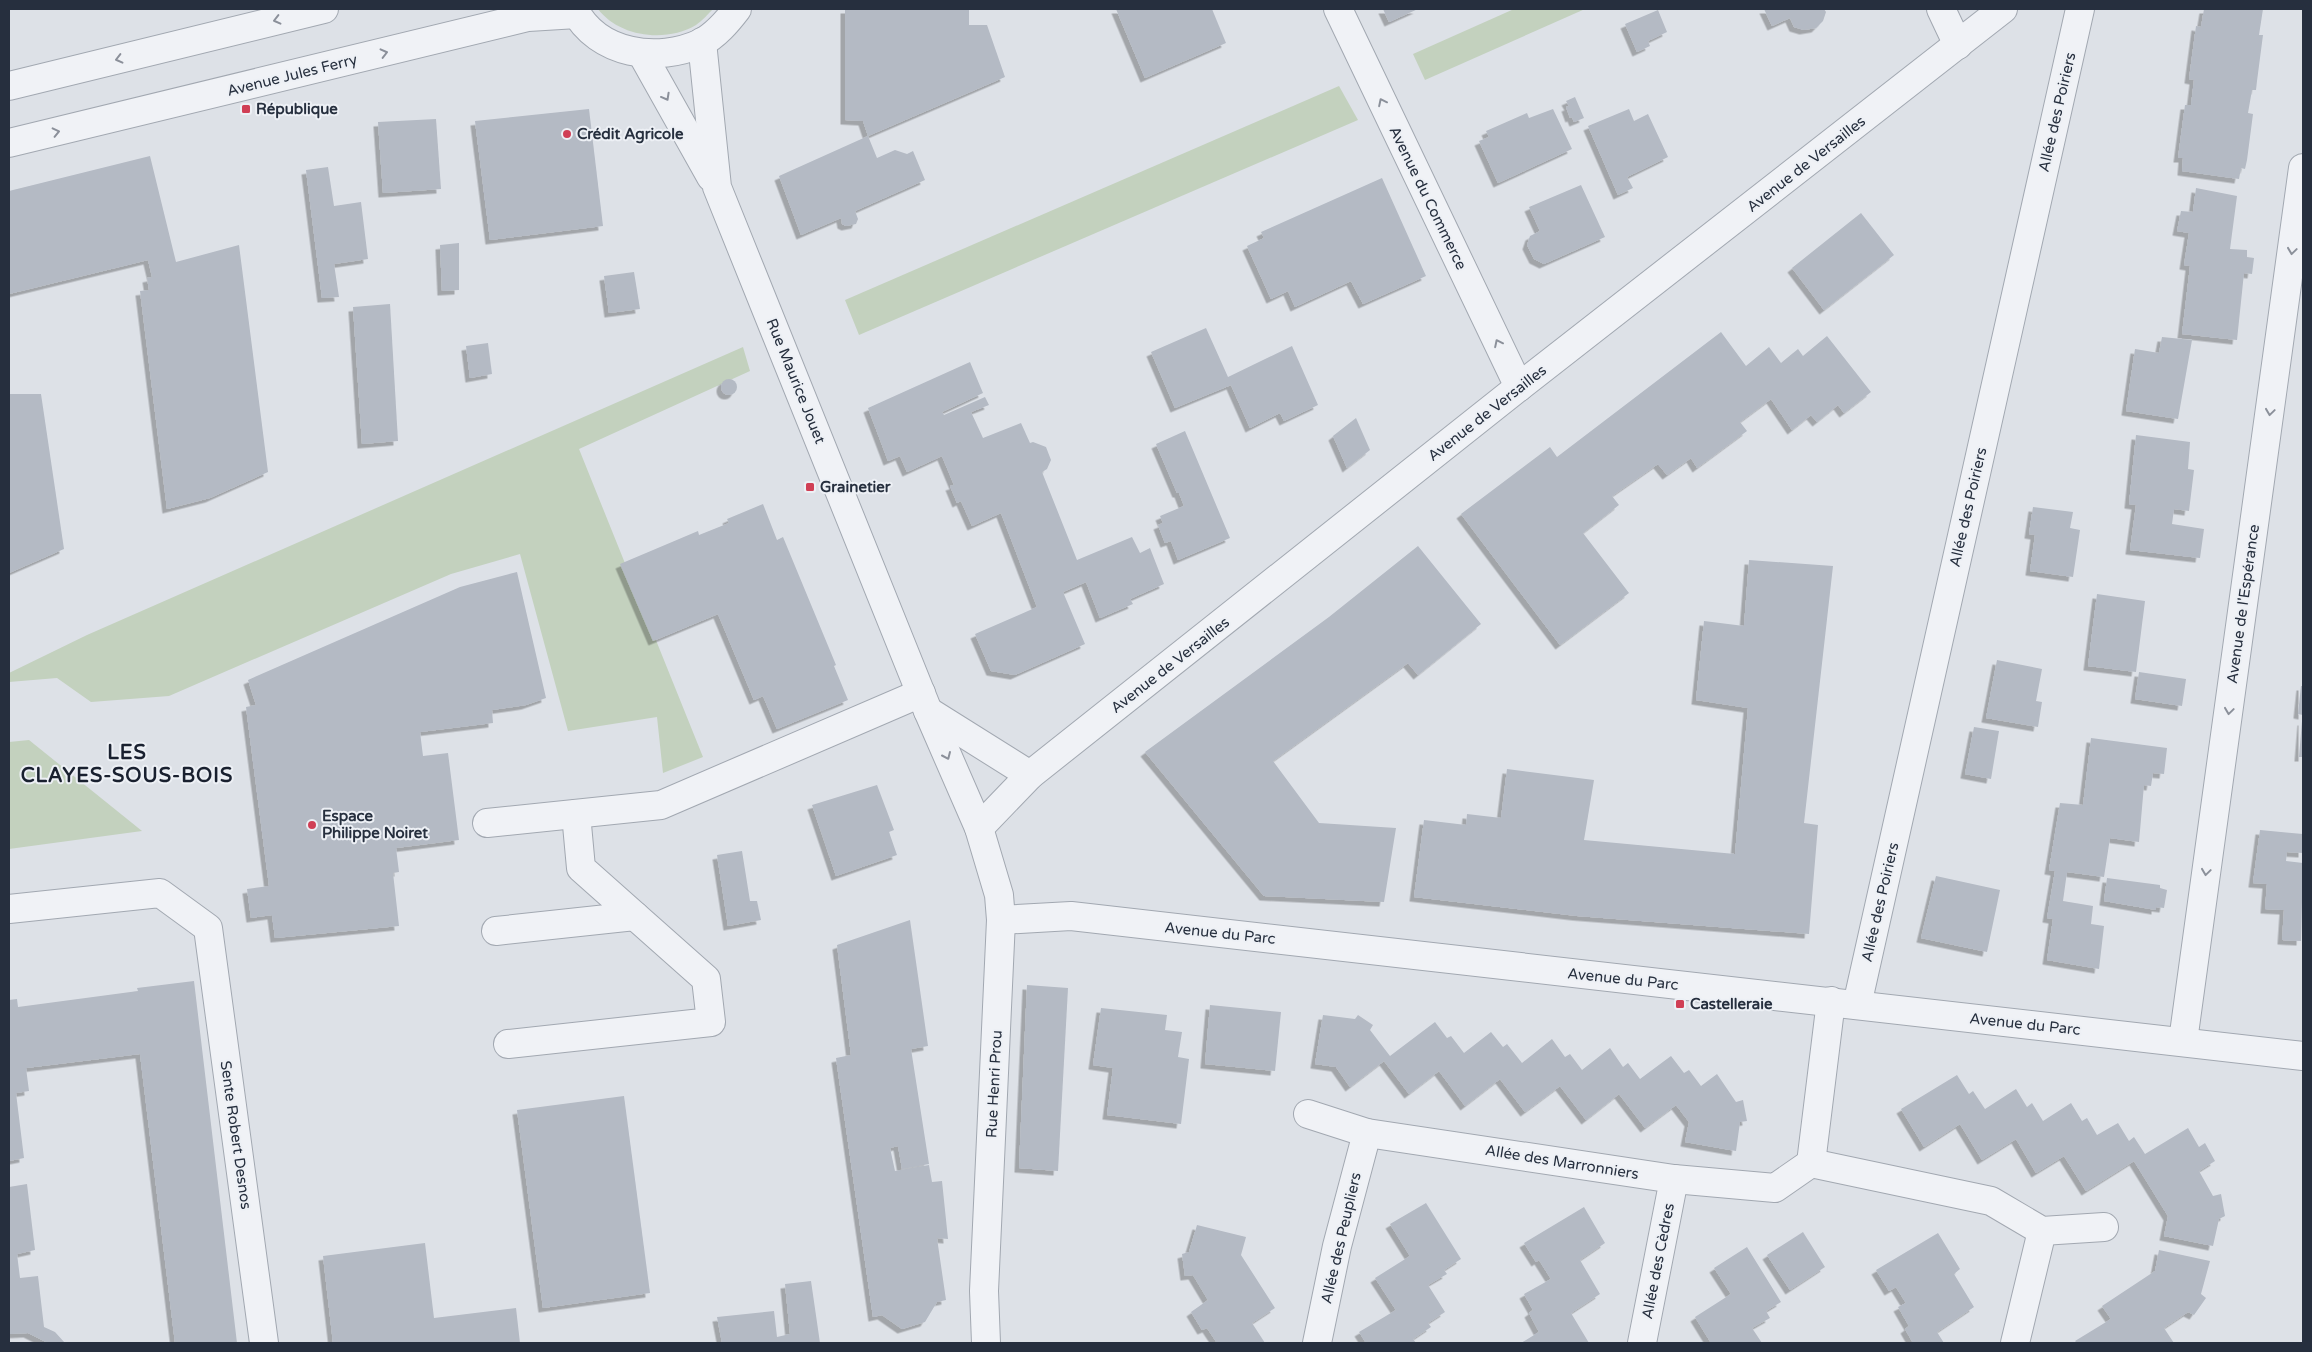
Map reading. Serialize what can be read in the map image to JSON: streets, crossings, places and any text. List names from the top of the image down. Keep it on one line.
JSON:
{"streets":{"street":["Avenue Jules Ferry","Allée des Poiriers","Avenue de Versailles","Avenue du Commerce","Rue Maurice Jouet","Avenue de l'Espérance","Avenue du Parc","Rue Henri Prou","Sente Robert Desnos","Allée des Marronniers","Allée des Peupliers","Allée des Cèdres"]},"crossings":[["Allée des Poiriers","Avenue du Parc"],["Avenue de Versailles","Avenue du Commerce"],["Avenue de Versailles","Rue Maurice Jouet"],["Avenue de Versailles","Rue Henri Prou"],["Rue Maurice Jouet","Rue Henri Prou"],["Avenue de l'Espérance","Avenue du Parc"],["Avenue du Parc","Rue Henri Prou"],["Allée des Marronniers","Allée des Peupliers"],["Allée des Marronniers","Allée des Cèdres"]],"one_way":["Avenue du Commerce","Avenue de l'Espérance"],"districts":["LES CLAYES-SOUS-BOIS"],"places":{"transit":["République","Grainetier","Castelleraie"],"other":["Crédit Agricole","Espace Philippe Noiret"]}}
